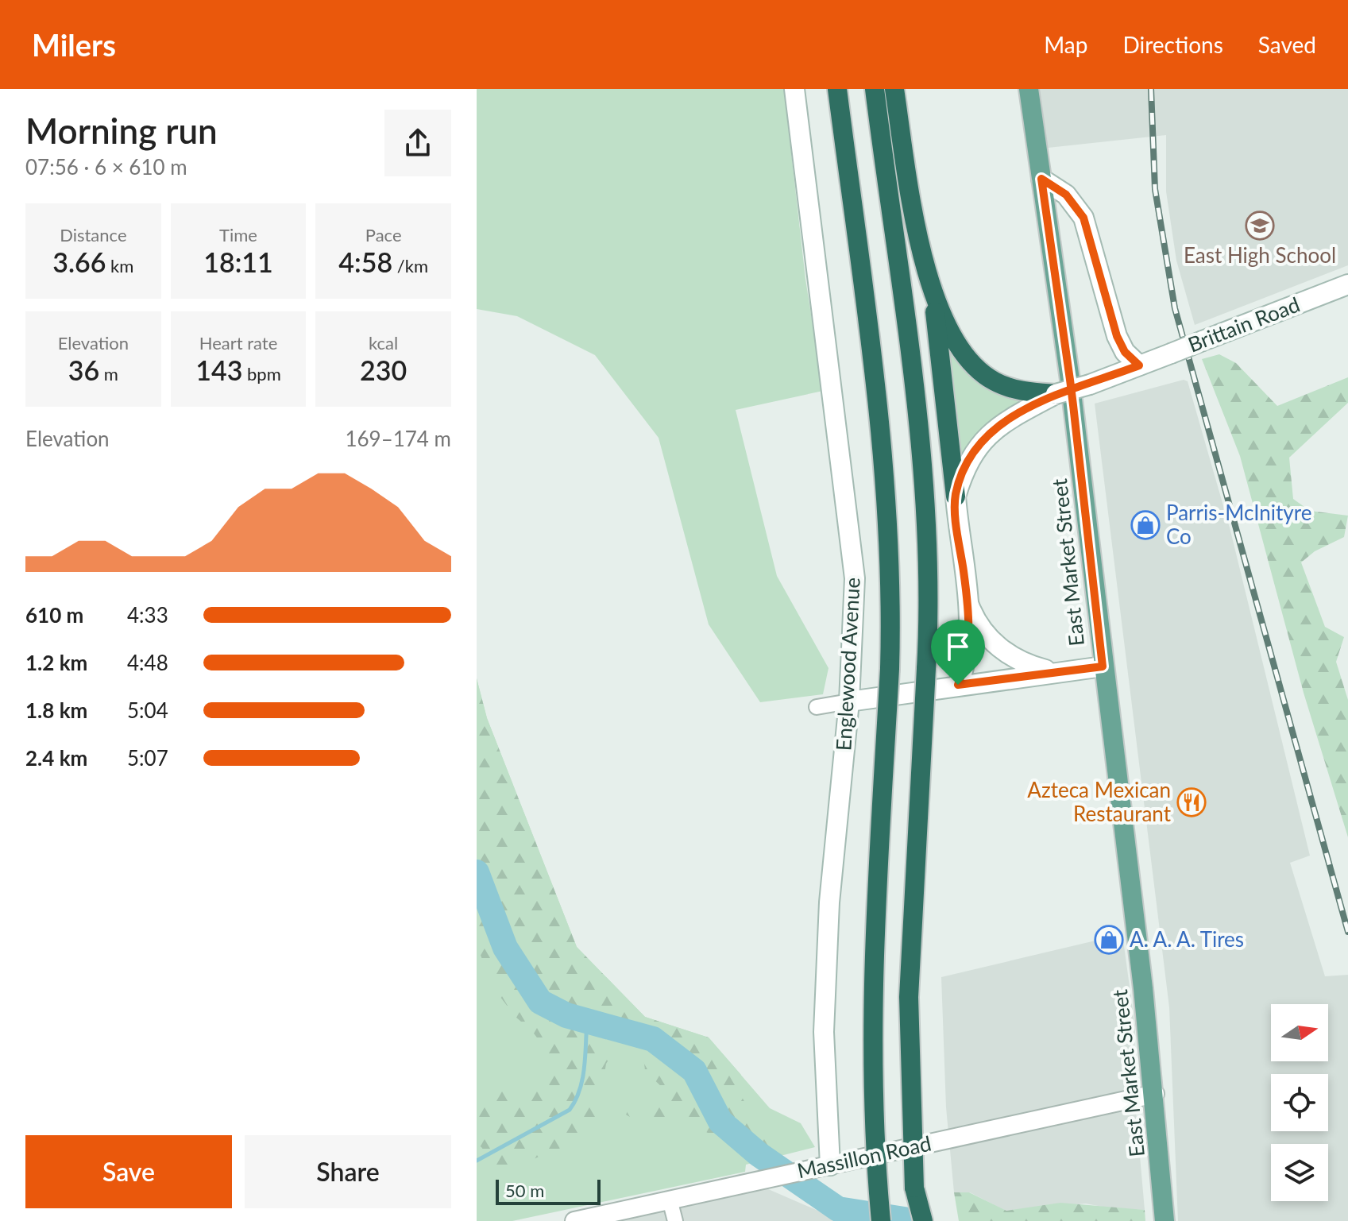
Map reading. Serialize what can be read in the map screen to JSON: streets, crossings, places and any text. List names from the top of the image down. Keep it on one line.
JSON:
{"streets":{"main road":["Brittain Road","East Market Street","Englewood Avenue"],"street":["Massillon Road"]},"crossings":[["East Market Street","Massillon Road"],["Englewood Avenue","Massillon Road"]],"places":{"school or university":["East High School"],"shop":["Parris-McInityre Co","A. A. A. Tires"],"restaurant":["Azteca Mexican Restaurant"]},"scale_bar":"50 m","north":"right","page":{"header":"Milers","nav":["Map","Directions","Saved"],"heading":["Morning run","07:56 · 6 × 610 m"],"stats":[["Distance","3.66 km"],["Time","18:11"],["Pace","4:58 /km"],["Elevation","36 m"],["Heart rate","143 bpm"],["kcal","230"]],"chart":["Elevation","169–174 m"],"list":[{"name":"610 m","note":"4:33"},{"name":"1.2 km","note":"4:48"},{"name":"1.8 km","note":"5:04"},{"name":"2.4 km","note":"5:07"}],"buttons":["Save","Share"],"scale":"50 m"}}
